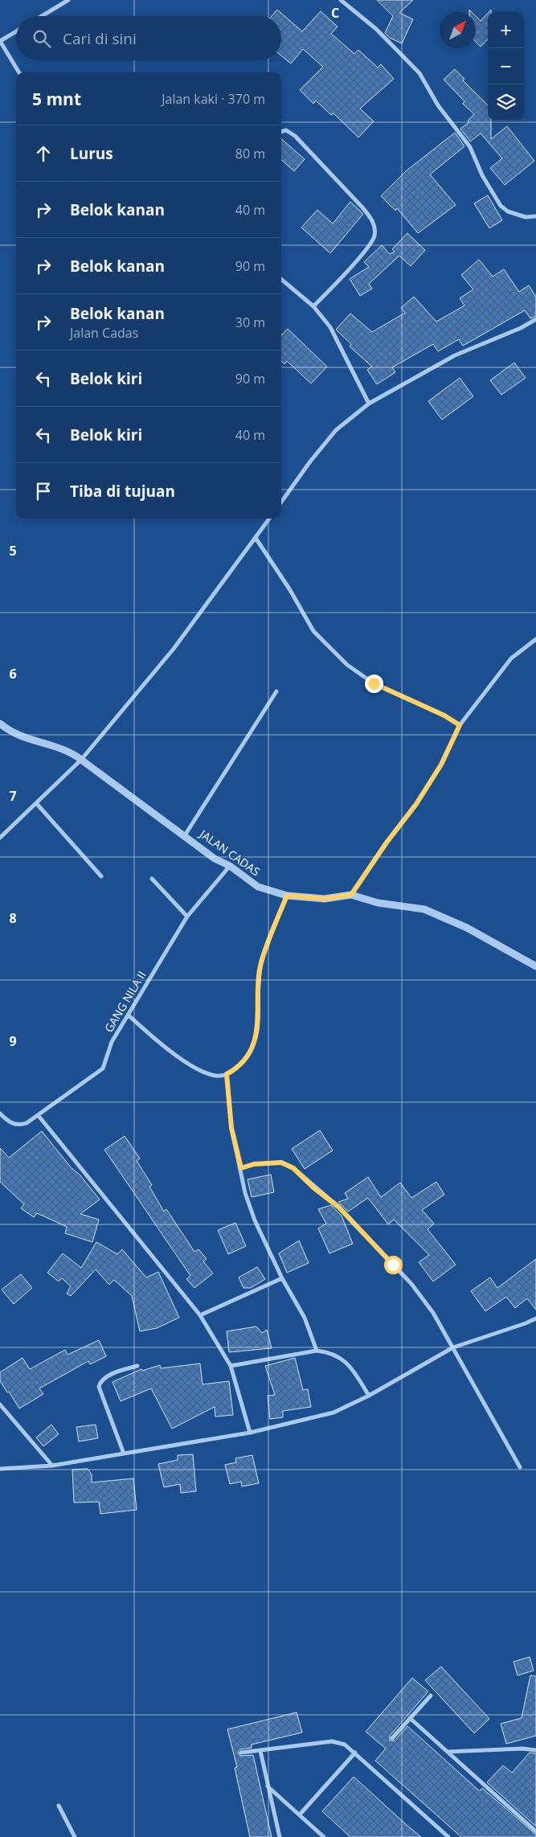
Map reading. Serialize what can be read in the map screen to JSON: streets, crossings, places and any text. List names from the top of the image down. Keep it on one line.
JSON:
{"streets":{"street":["JALAN CADAS","GANG NILA II"]},"crossings":[["JALAN CADAS","GANG NILA II"]],"north":"top right","page":{"map_buttons":["+","−"],"search":"Cari di sini","heading":["5 mnt","Jalan kaki · 370 m"],"list":[["Lurus","80 m"],["Belok kanan","40 m"],["Belok kanan","90 m"],["Belok kanan","Jalan Cadas","30 m"],["Belok kiri","90 m"],["Belok kiri","40 m"],"Tiba di tujuan"]},"grid":{"columns":["C"],"rows":["5","6","7","8","9"]}}
